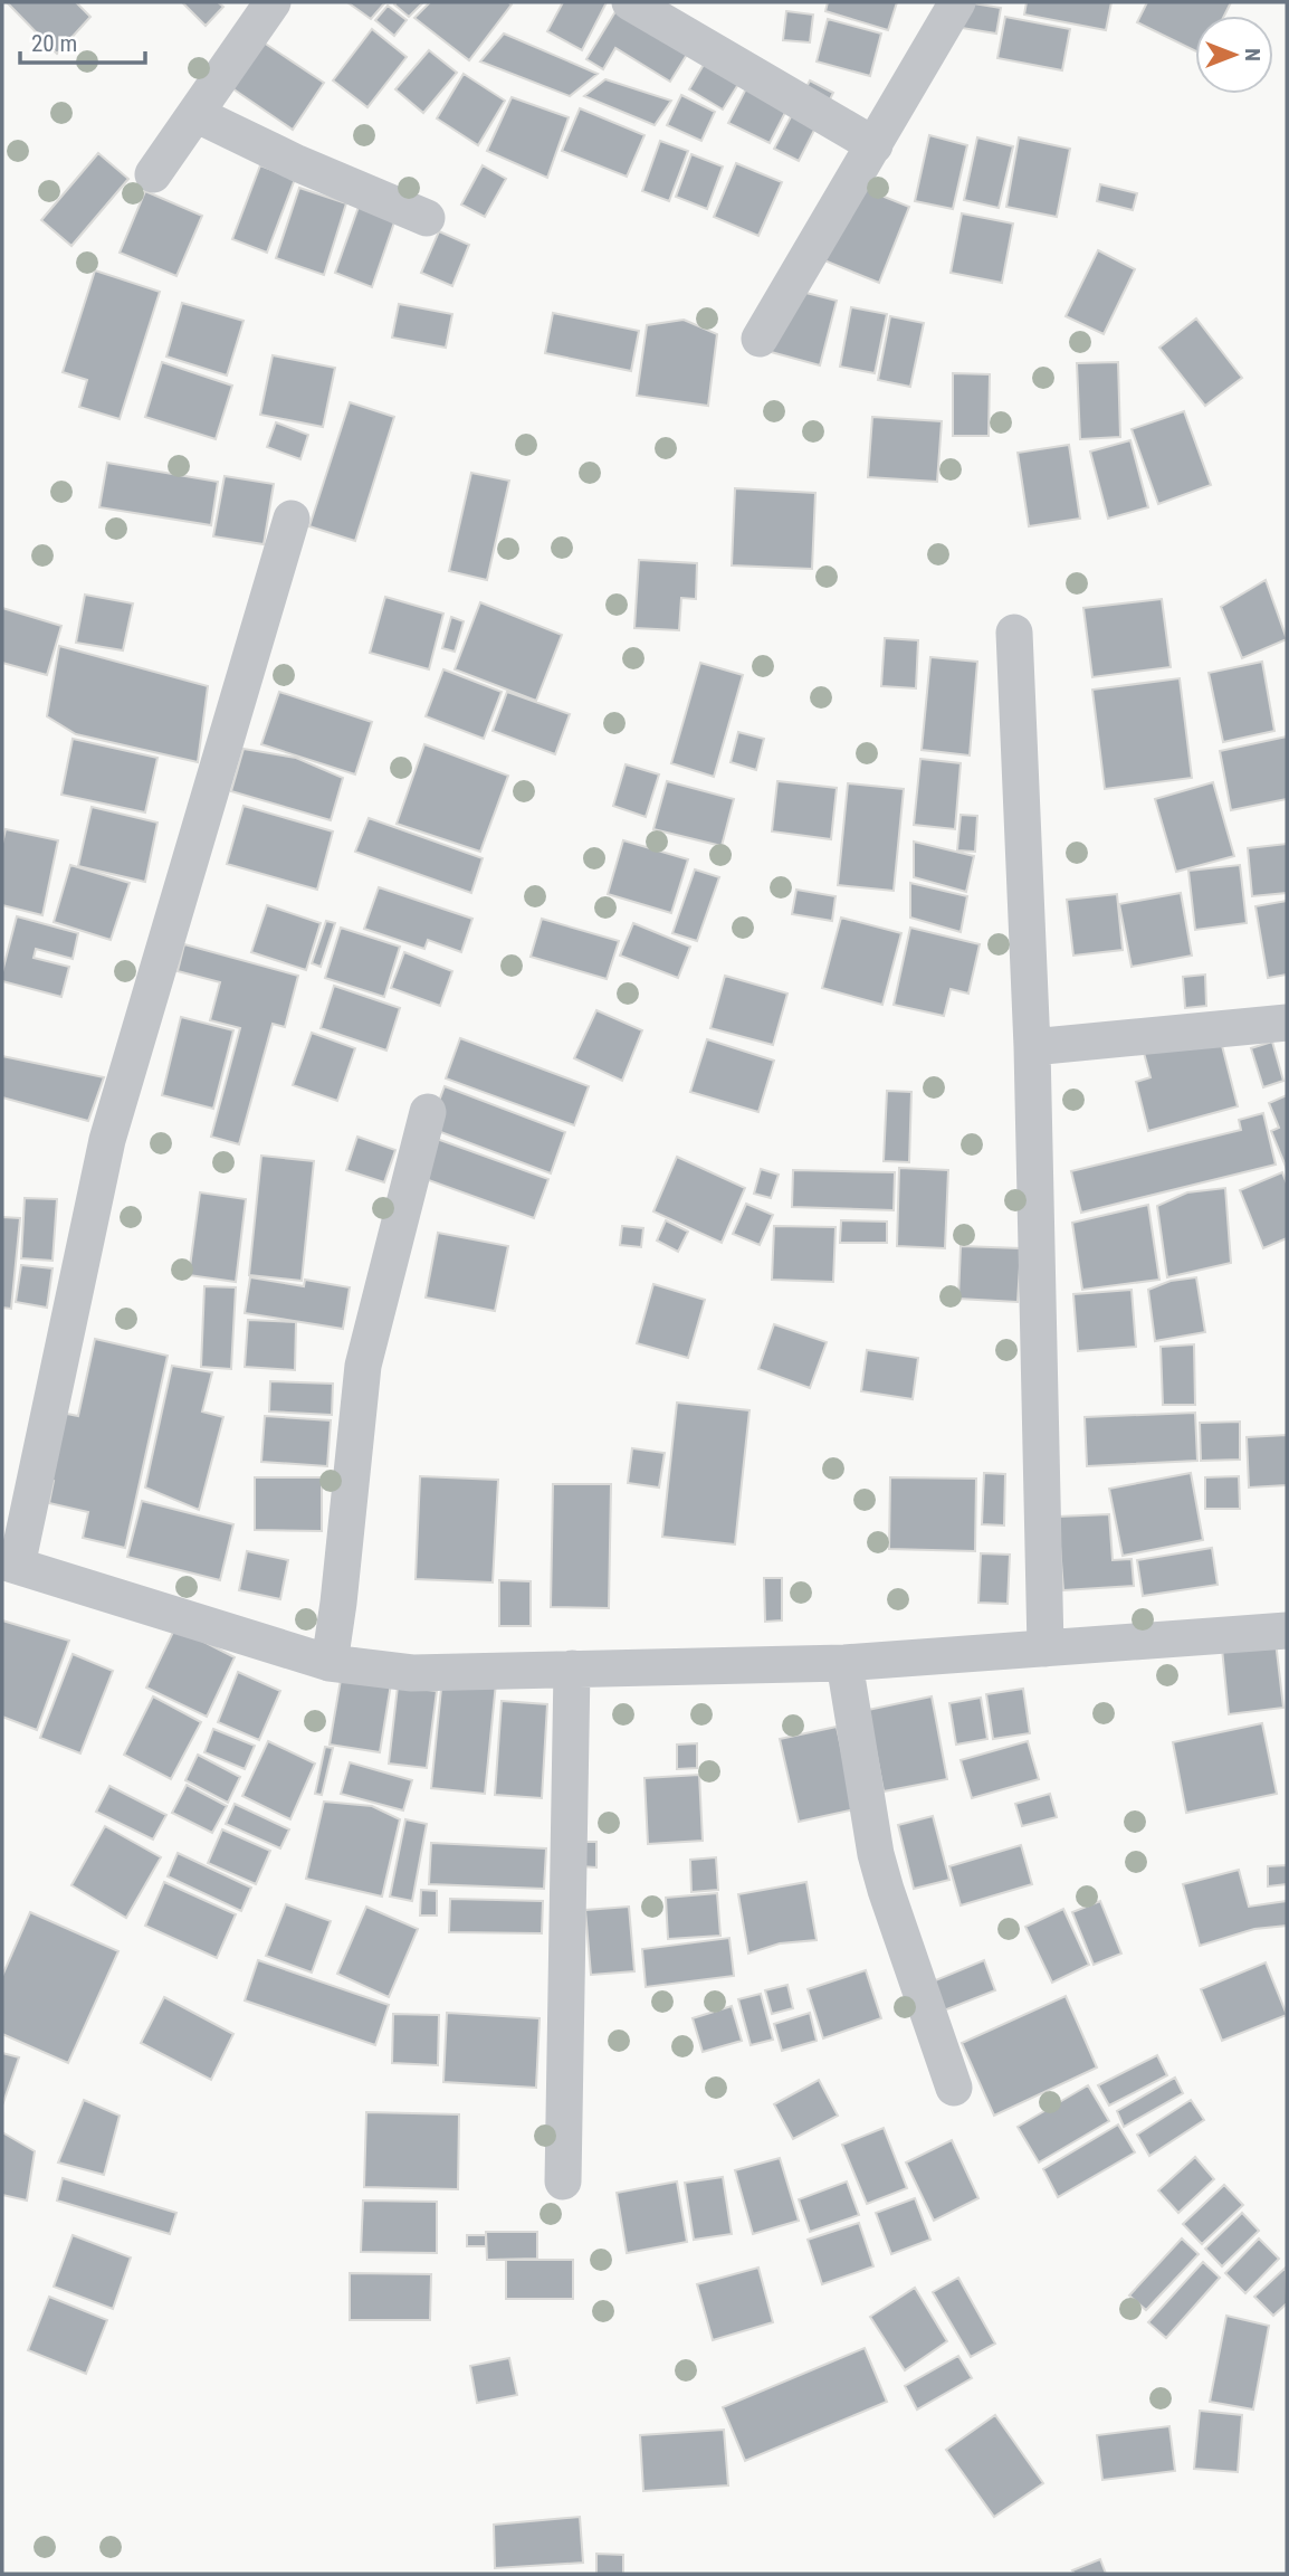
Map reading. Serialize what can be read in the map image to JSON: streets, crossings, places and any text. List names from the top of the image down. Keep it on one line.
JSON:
{"scale_bar":"20 m","north":"right"}
